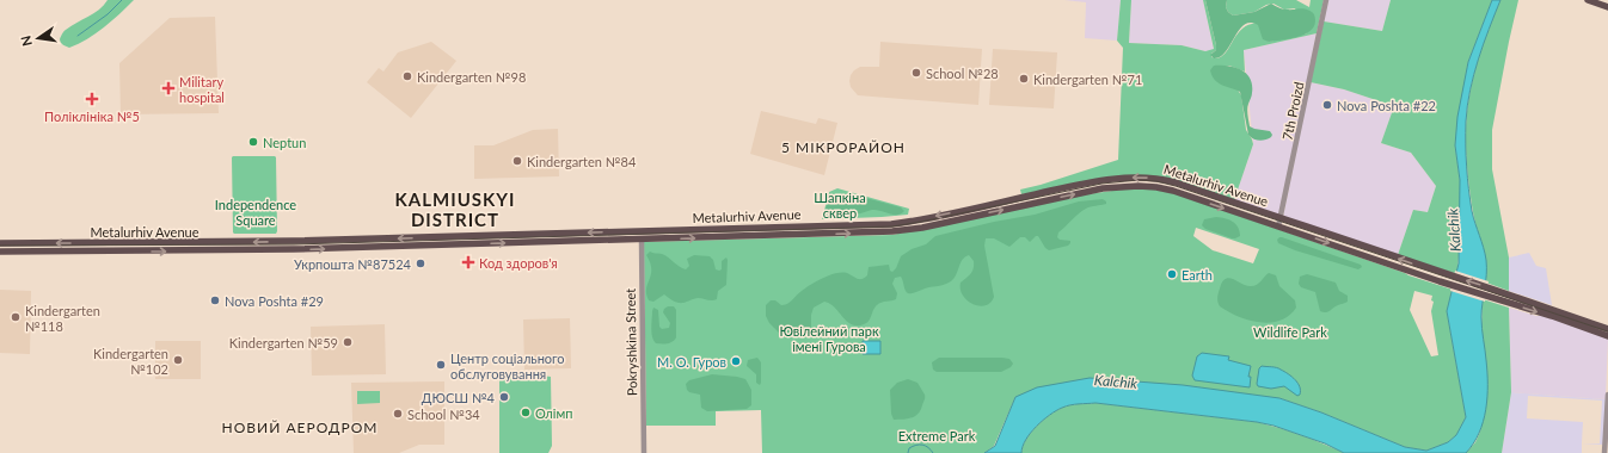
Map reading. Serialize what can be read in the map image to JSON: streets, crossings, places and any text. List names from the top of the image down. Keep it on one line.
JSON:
{"streets":{"main road":["Metalurhiv Avenue","Pokryshkina Street"],"street":["7th Proizd"]},"crossings":[["7th Proizd","Metalurhiv Avenue"],["Metalurhiv Avenue","Pokryshkina Street"]],"districts":["5 МІКРОРАЙОН","KALMIUSKYI DISTRICT","НОВИЙ АЕРОДРОМ"],"water":["Kalchik"],"parks":["Шапкіна сквер","Independence Square","Ювілейний парк імені Гурова","Wildlife Park","Extreme Park"],"places":{"other":["School №28","Kindergarten №98","Kindergarten №71","Nova Poshta #22","Neptun","Kindergarten №84","Укрпошта №87524","Earth","Nova Poshta #29","Kindergarten №118","Kindergarten №59","Kindergarten №102","М. О. Гуров","Центр соціального обслуговування","ДЮСШ №4","Олімп","School №34"],"health":["Military hospital","Поліклініка №5","Код здоров'я"]},"north":"left"}
